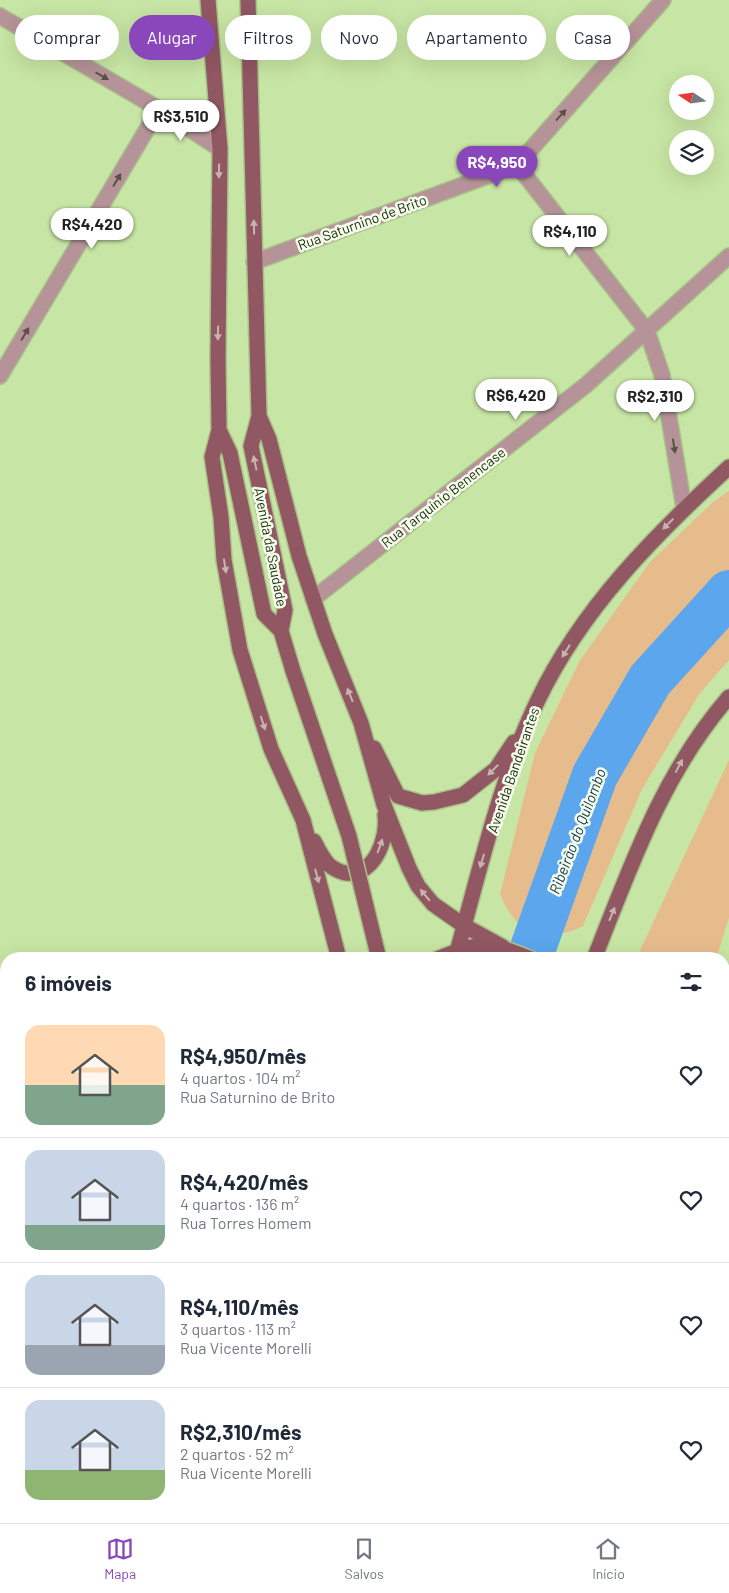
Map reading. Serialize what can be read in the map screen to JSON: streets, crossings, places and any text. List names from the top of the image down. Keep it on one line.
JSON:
{"streets":{"main road":["Avenida da Saudade","Avenida Bandeirantes"],"street":["Rua Saturnino de Brito","Rua Tarquínio Benencase"]},"crossings":[["Rua Saturnino de Brito","Avenida da Saudade"]],"one_way":["Rua Saturnino de Brito","Avenida Bandeirantes"],"water":["Ribeirão do Quilombo"],"north":"left","page":{"chip":["Comprar","Alugar","Filtros","Novo","Apartamento","Casa"],"price":["R$3,510","R$4,950","R$4,420","R$4,110","R$6,420","R$2,310"],"heading":"6 imóveis","list":[{"name":"R$4,950/mês","note":"4 quartos · 104 m² · Rua Saturnino de Brito"},{"name":"R$4,420/mês","note":"4 quartos · 136 m² · Rua Torres Homem"},{"name":"R$4,110/mês","note":"3 quartos · 113 m² · Rua Vicente Morelli"},{"name":"R$2,310/mês","note":"2 quartos · 52 m² · Rua Vicente Morelli"}],"tabs":["Mapa","Salvos","Início"]}}
